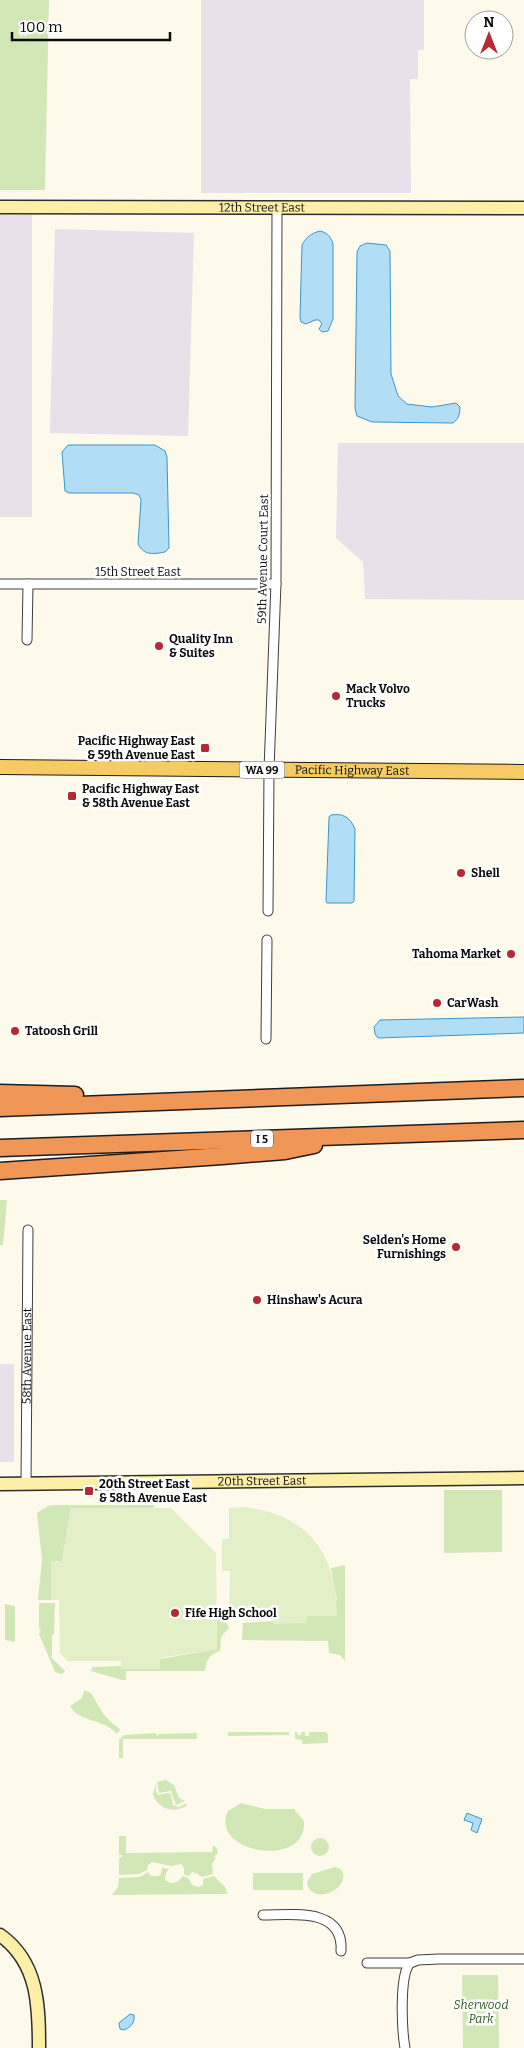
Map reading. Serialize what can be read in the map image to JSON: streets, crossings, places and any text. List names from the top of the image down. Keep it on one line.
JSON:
{"streets":{"highway":["I 5"],"main road":["WA 99","Pacific Highway East"],"street":["12th Street East","59th Avenue Court East","15th Street East","58th Avenue East","20th Street East"]},"crossings":[["12th Street East","59th Avenue Court East"],["59th Avenue Court East","15th Street East"],["59th Avenue Court East","Pacific Highway East"],["58th Avenue East","20th Street East"]],"parks":["Sherwood Park"],"places":{"other":["Quality Inn & Suites","Mack Volvo Trucks","Shell","Tahoma Market","CarWash","Tatoosh Grill","Selden's Home Furnishings","Hinshaw's Acura","Fife High School"],"transit":["Pacific Highway East & 59th Avenue East","Pacific Highway East & 58th Avenue East","20th Street East & 58th Avenue East"]},"scale_bar":"100 m","north":"top"}
